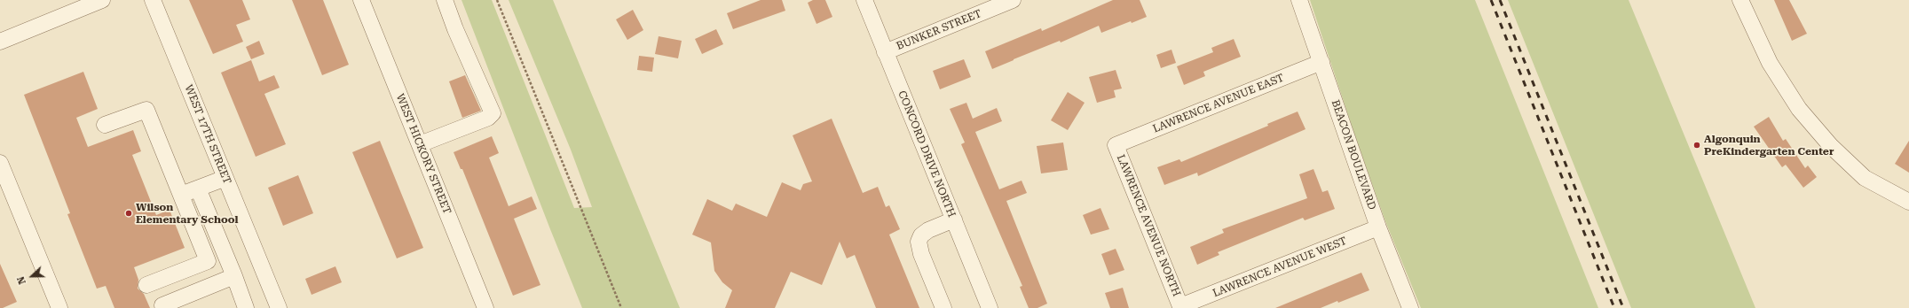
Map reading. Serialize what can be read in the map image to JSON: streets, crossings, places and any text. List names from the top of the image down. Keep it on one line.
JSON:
{"streets":{"street":["BUNKER STREET","LAWRENCE AVENUE EAST","WEST 17TH STREET","WEST HICKORY STREET","CONCORD DRIVE NORTH","BEACON BOULEVARD","LAWRENCE AVENUE NORTH","LAWRENCE AVENUE WEST"]},"crossings":[["BUNKER STREET","CONCORD DRIVE NORTH"],["LAWRENCE AVENUE EAST","BEACON BOULEVARD"],["LAWRENCE AVENUE EAST","LAWRENCE AVENUE NORTH"],["BEACON BOULEVARD","LAWRENCE AVENUE WEST"],["LAWRENCE AVENUE NORTH","LAWRENCE AVENUE WEST"]],"places":["Algonquin PreKindergarten Center","Wilson Elementary School"],"north":"left"}
